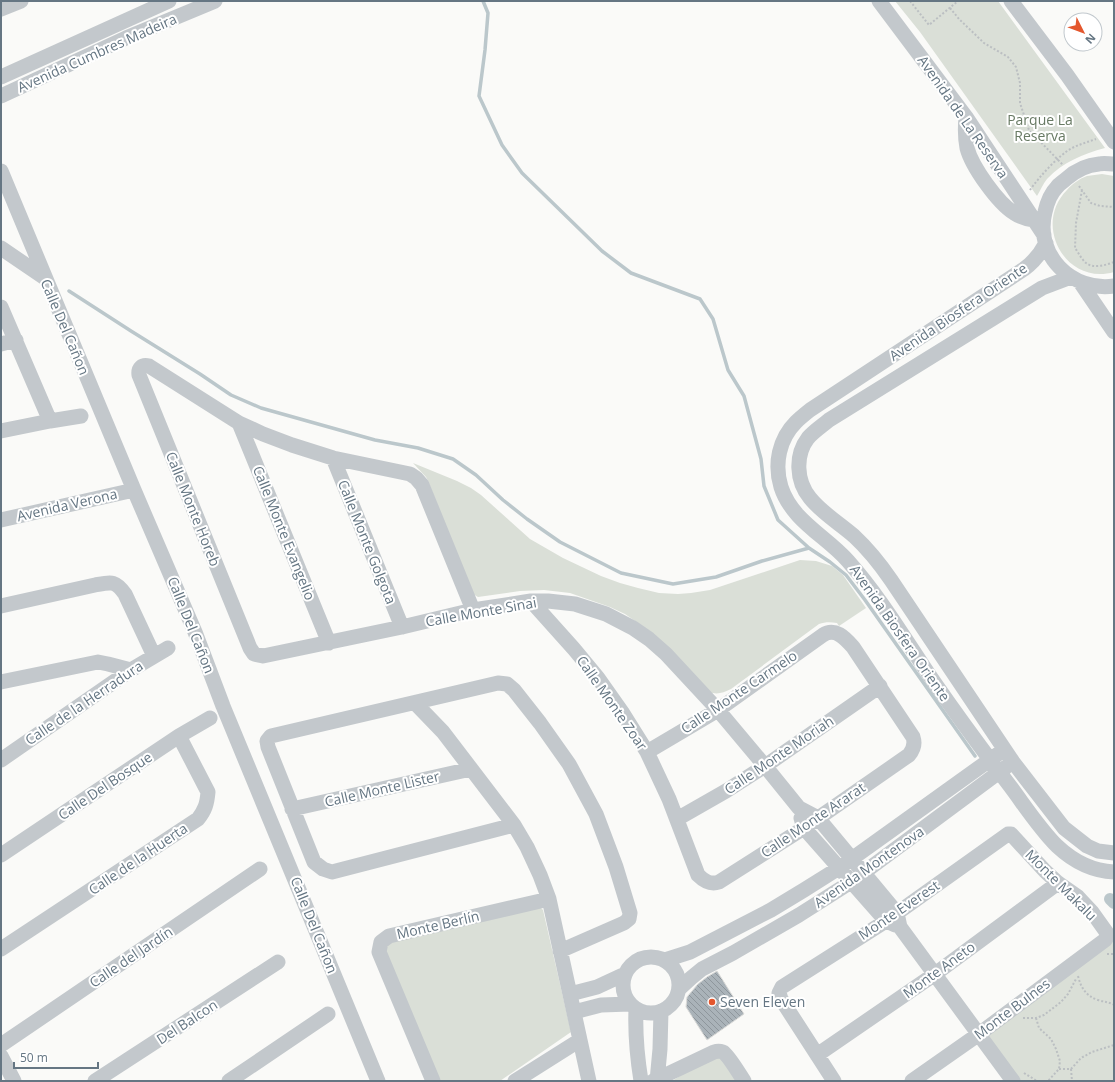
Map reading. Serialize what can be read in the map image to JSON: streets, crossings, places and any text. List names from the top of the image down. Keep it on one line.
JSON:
{"streets":{"street":["Avenida Cumbres Madeira","Avenida de La Reserva","Avenida Biosfera Oriente","Calle Del Cañon","Avenida Verona","Calle Monte Horeb","Calle Monte Evangelio","Calle Monte Golgota","Calle Monte Sinai","Calle Monte Carmelo","Calle de la Herradura","Calle Monte Zoar","Calle Monte Moriah","Calle Del Bosque","Calle Monte Lister","Calle Monte Ararat","Calle de la Huerta","Avenida Montenova","Monte Makalu","Monte Everest","Monte Berlín","Calle del Jardín","Monte Aneto","Monte Bulnes","Del Balcon"]},"crossings":[["Avenida de La Reserva","Avenida Biosfera Oriente"],["Avenida Biosfera Oriente","Avenida Montenova"],["Calle Del Cañon","Avenida Verona"],["Calle Monte Horeb","Calle Monte Evangelio"],["Calle Monte Horeb","Calle Monte Sinai"],["Calle Monte Evangelio","Calle Monte Sinai"],["Calle Monte Golgota","Calle Monte Sinai"],["Calle Monte Sinai","Calle Monte Carmelo"],["Calle Monte Sinai","Calle Monte Zoar"],["Calle Monte Sinai","Calle Monte Moriah"],["Calle Monte Carmelo","Calle Monte Zoar"],["Calle Monte Carmelo","Calle Monte Moriah"],["Calle Monte Carmelo","Calle Monte Ararat"],["Calle Monte Zoar","Calle Monte Moriah"],["Calle Monte Zoar","Calle Monte Ararat"],["Calle Monte Moriah","Calle Monte Ararat"],["Calle Del Bosque","Calle de la Huerta"],["Monte Makalu","Monte Everest"],["Monte Makalu","Monte Aneto"],["Monte Makalu","Monte Bulnes"],["Monte Everest","Monte Aneto"]],"parks":["Parque La Reserva"],"places":["Seven Eleven"],"scale_bar":"50 m","north":"bottom right"}
